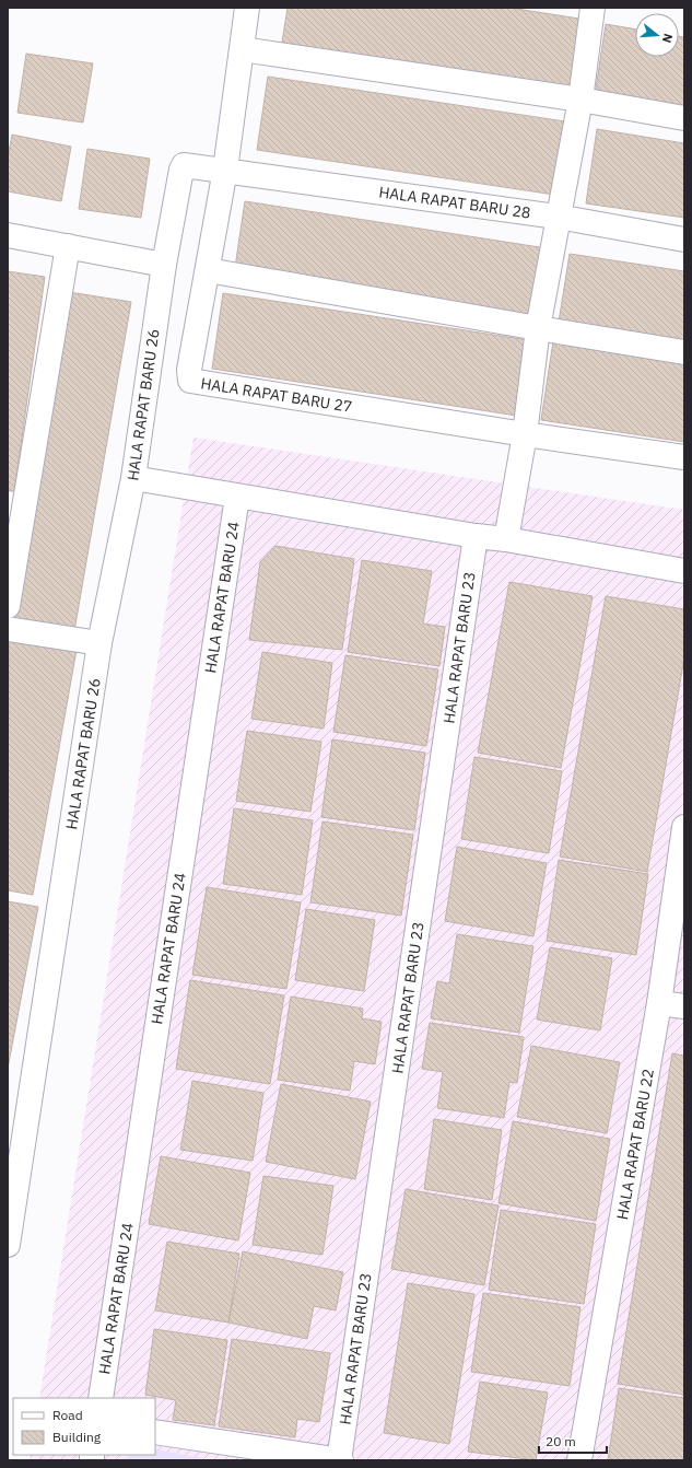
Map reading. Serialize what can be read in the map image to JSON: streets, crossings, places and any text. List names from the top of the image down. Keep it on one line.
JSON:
{"streets":{"street":["HALA RAPAT BARU 28","HALA RAPAT BARU 27","HALA RAPAT BARU 26","HALA RAPAT BARU 24","HALA RAPAT BARU 23","HALA RAPAT BARU 22"]},"crossings":[["HALA RAPAT BARU 28","HALA RAPAT BARU 27"],["HALA RAPAT BARU 28","HALA RAPAT BARU 26"]],"legend":["Road","Building"],"scale_bar":"20 m","north":"right"}
